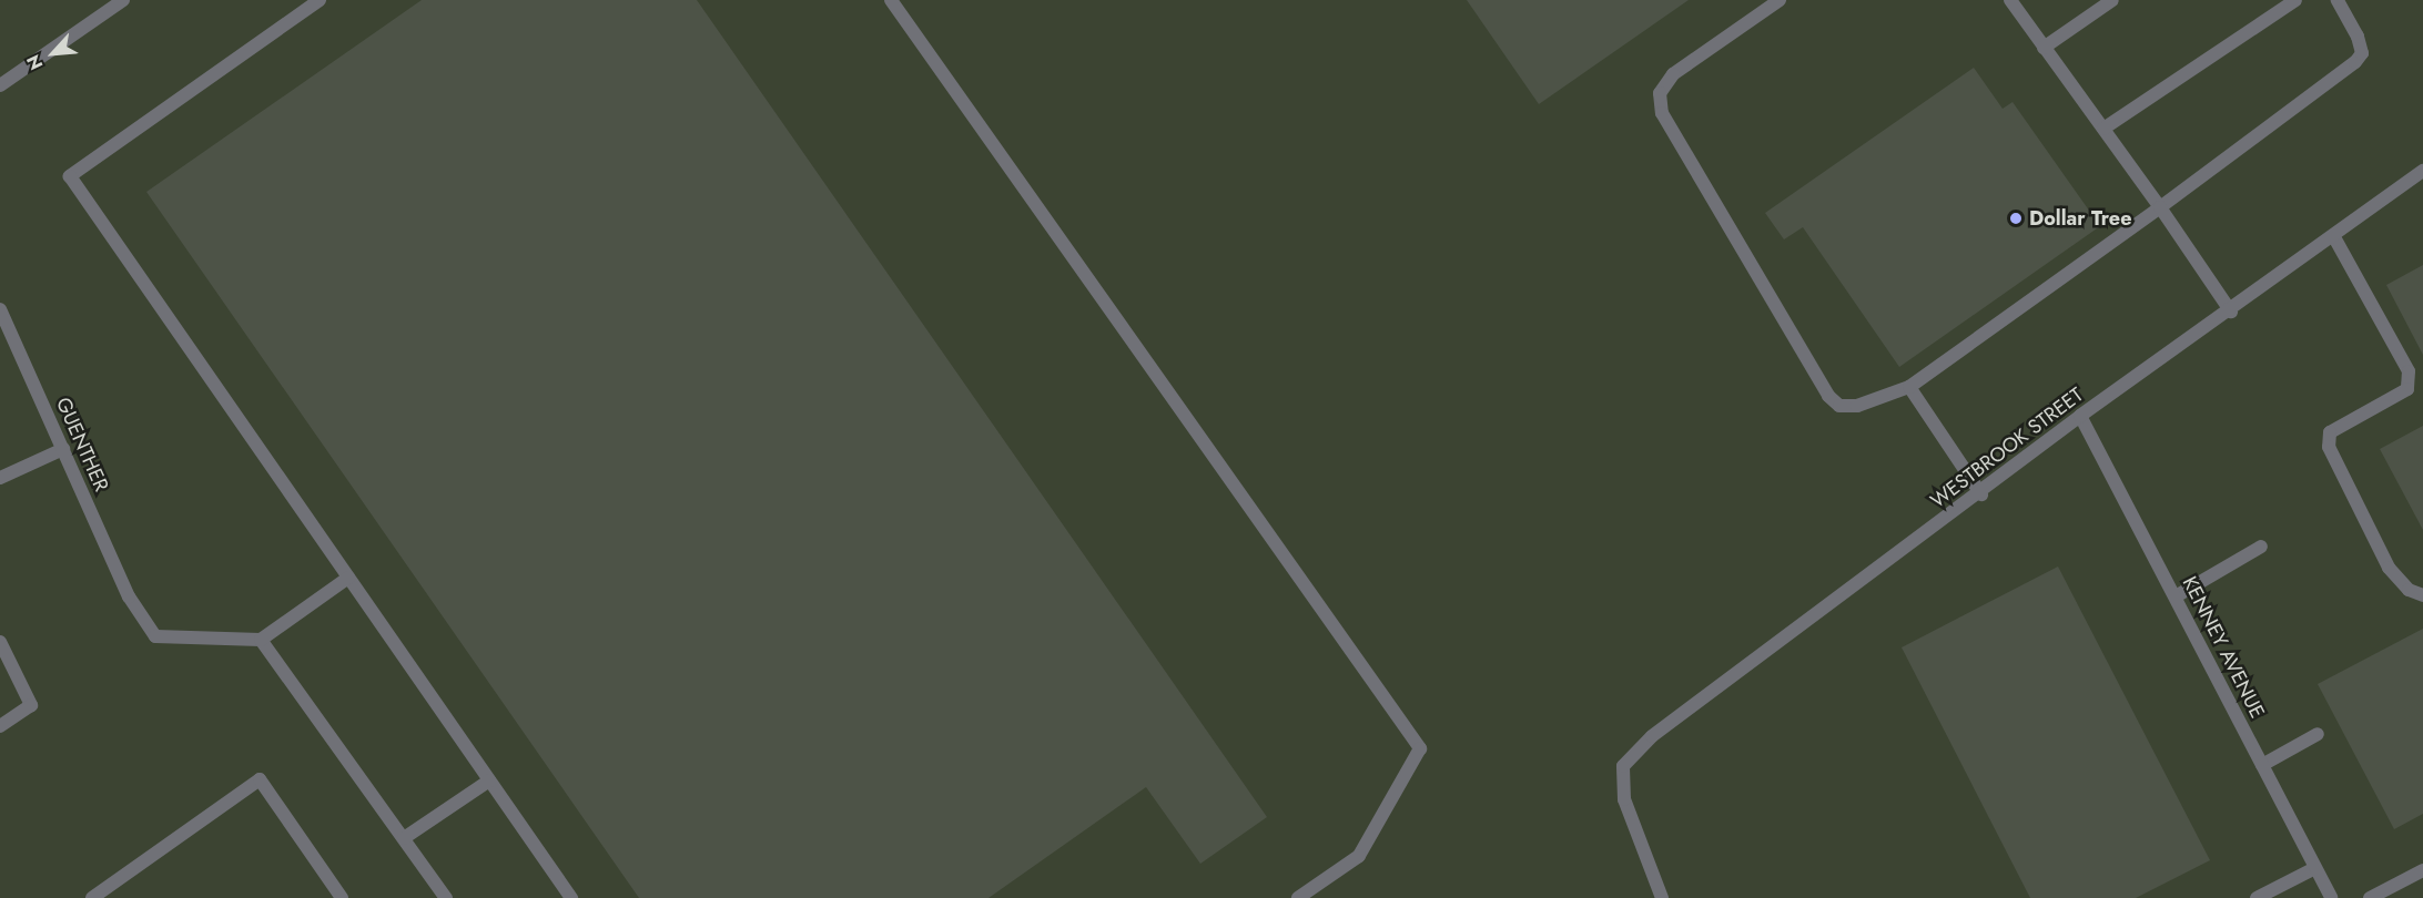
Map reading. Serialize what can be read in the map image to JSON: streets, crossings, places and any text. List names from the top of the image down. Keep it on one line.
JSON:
{"streets":{"street":["GUENTHER","WESTBROOK STREET","KENNEY AVENUE"]},"crossings":[["WESTBROOK STREET","KENNEY AVENUE"]],"places":["Dollar Tree"],"north":"bottom left"}
